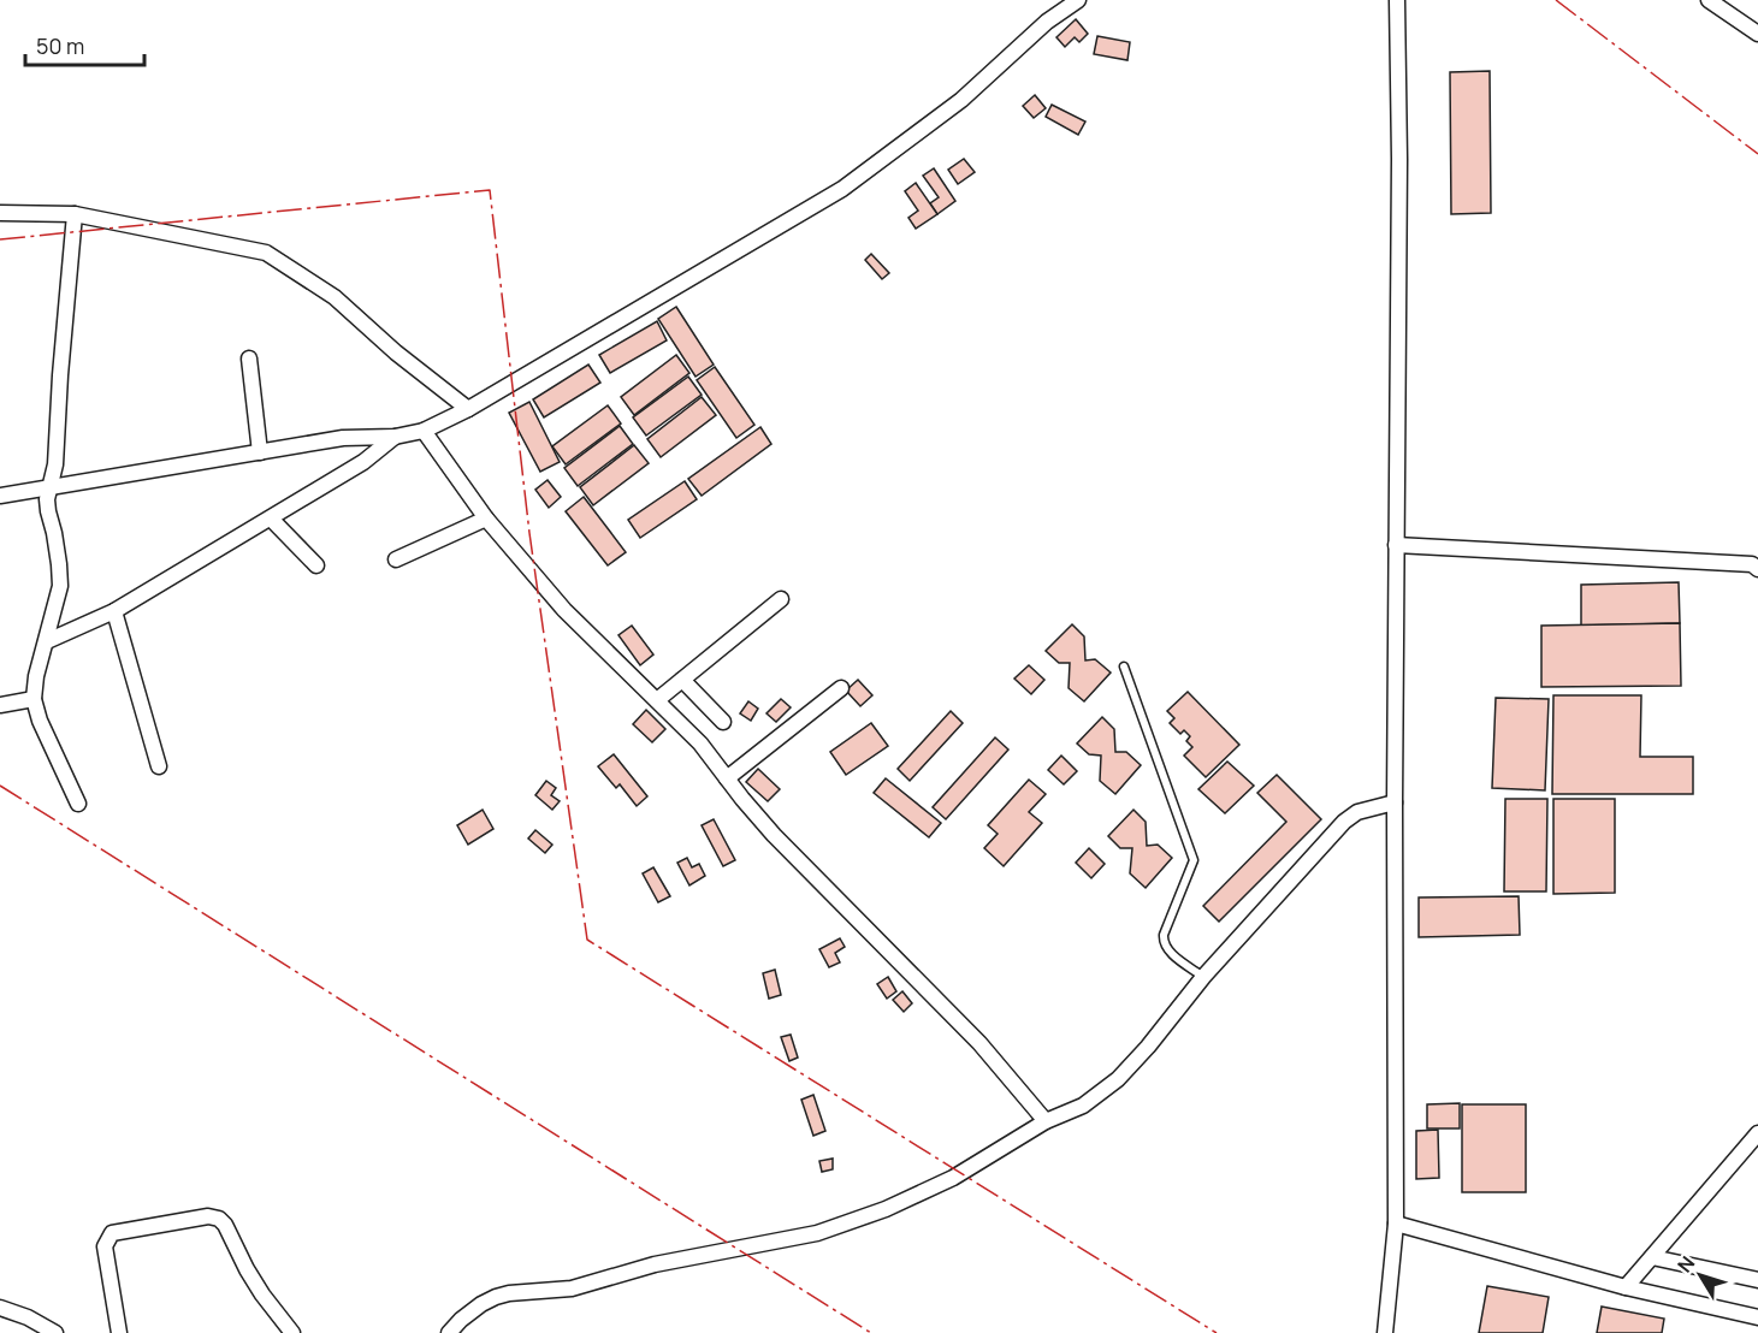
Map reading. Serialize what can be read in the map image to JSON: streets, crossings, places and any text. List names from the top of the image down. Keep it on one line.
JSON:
{"scale_bar":"50 m","north":"top left"}
